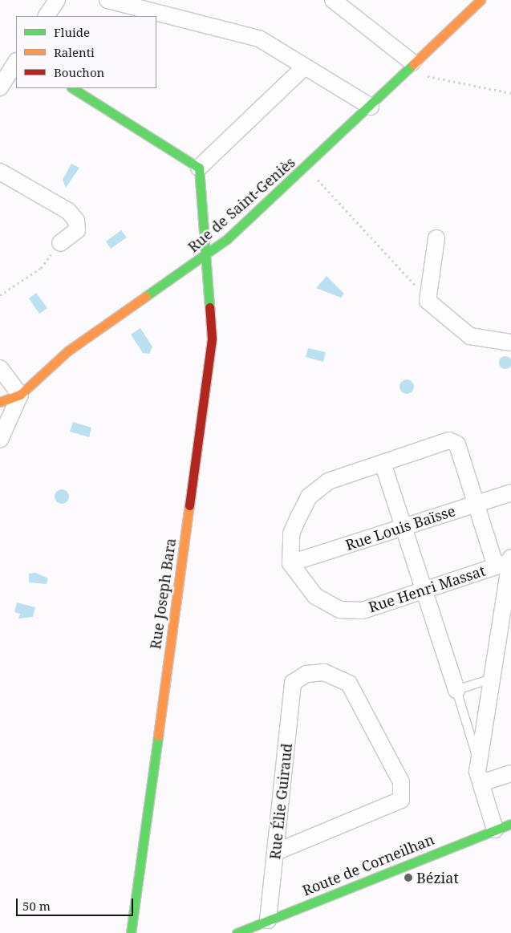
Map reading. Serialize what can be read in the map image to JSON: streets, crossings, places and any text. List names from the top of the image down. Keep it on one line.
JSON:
{"streets":{"street":["Rue de Saint-Geniès","Rue Louis Baïsse","Rue Henri Massat","Rue Joseph Bara","Rue Élie Guiraud","Route de Corneilhan"]},"crossings":[["Rue de Saint-Geniès","Rue Joseph Bara"],["Rue Louis Baïsse","Rue Henri Massat"],["Rue Élie Guiraud","Route de Corneilhan"]],"places":["Béziat"],"legend":["Fluide","Ralenti","Bouchon"],"scale_bar":"50 m"}
